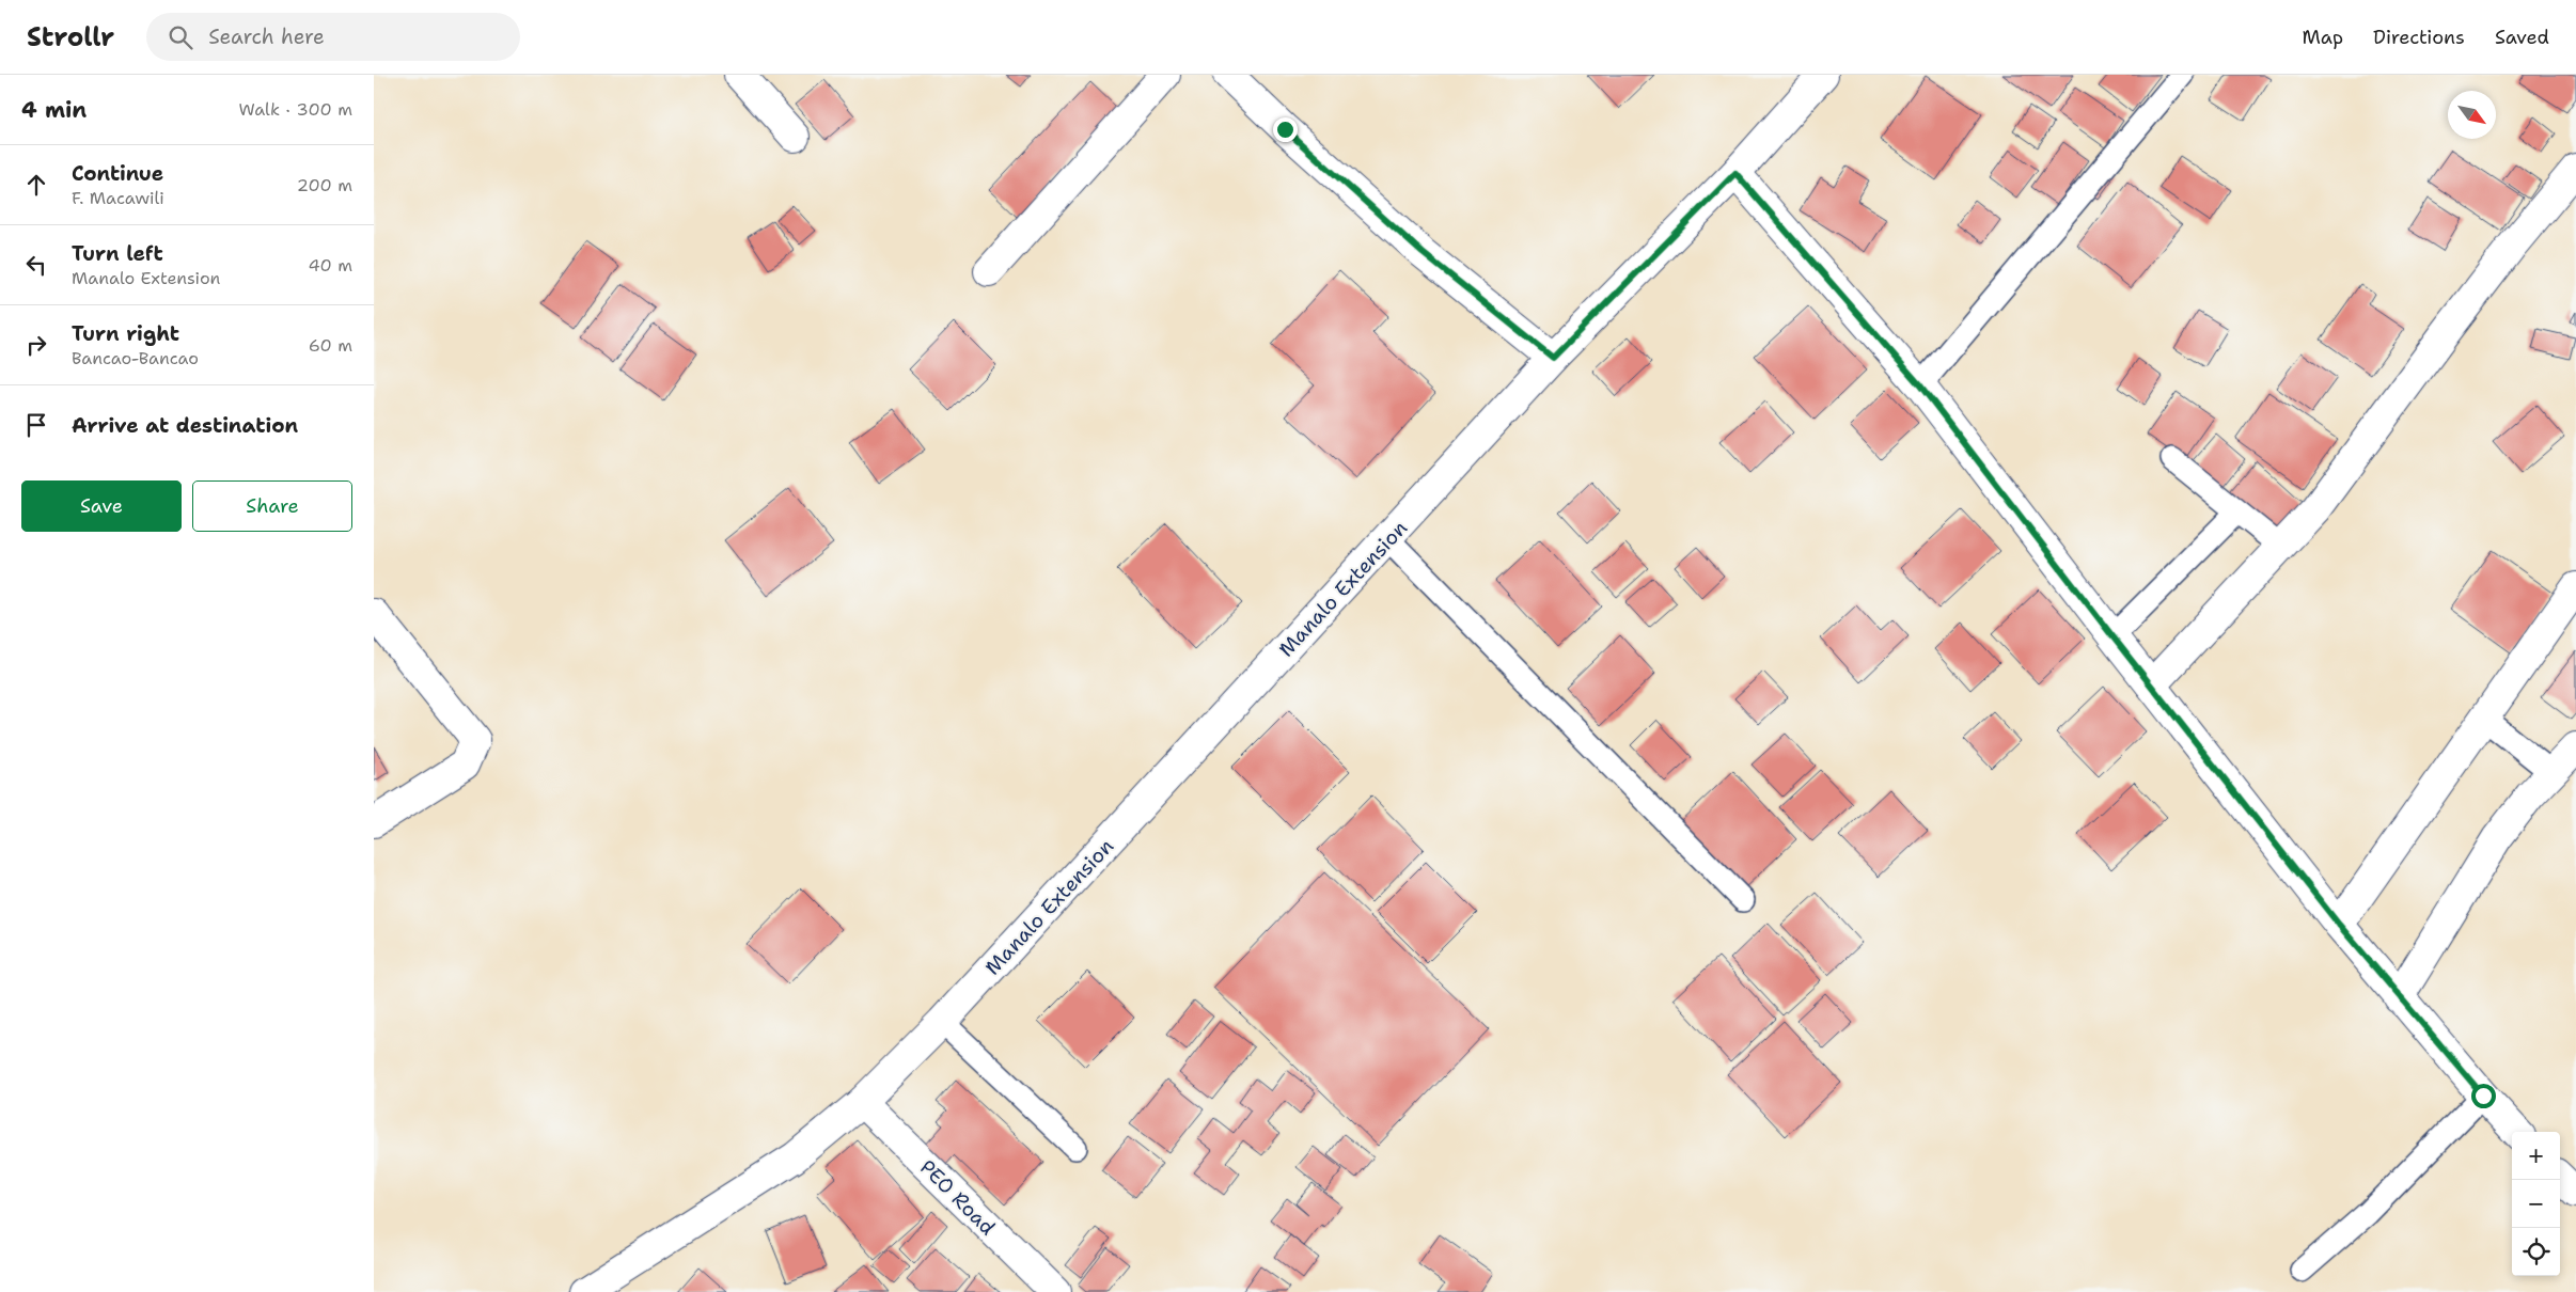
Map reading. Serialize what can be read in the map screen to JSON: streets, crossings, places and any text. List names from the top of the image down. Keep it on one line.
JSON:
{"streets":{"street":["Manalo Extension","PEO Road"]},"crossings":[["Manalo Extension","PEO Road"]],"north":"bottom right","page":{"header":"Strollr","search":"Search here","nav":["Map","Directions","Saved"],"heading":["4 min","Walk · 300 m"],"list":[["Continue","F. Macawili","200 m"],["Turn left","Manalo Extension","40 m"],["Turn right","Bancao-Bancao","60 m"],"Arrive at destination"],"buttons":["Save","Share"],"map_buttons":["+","−"]}}
